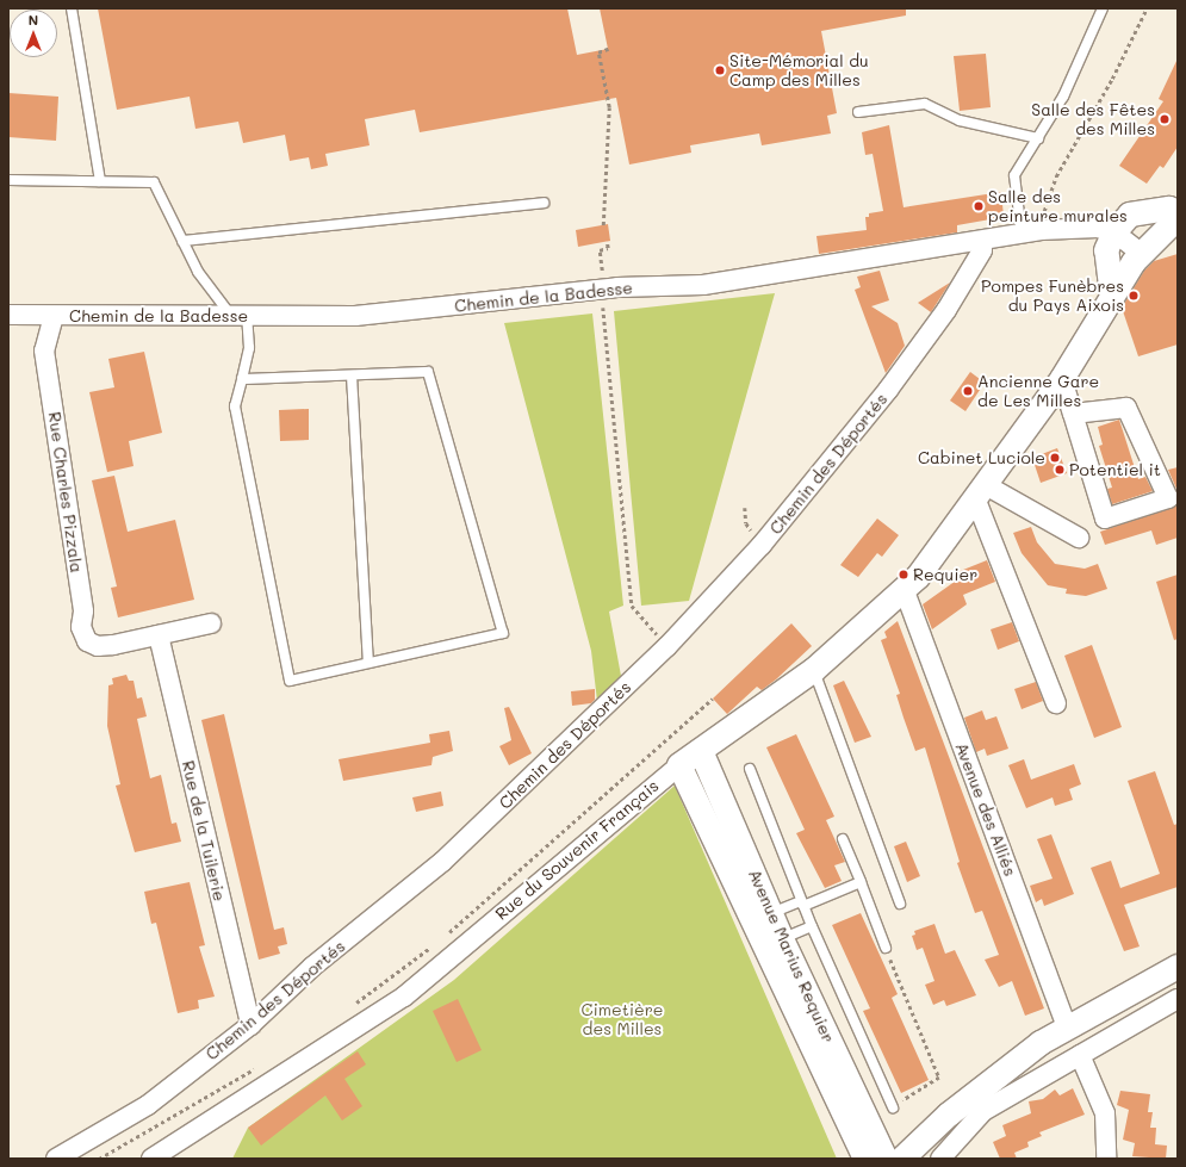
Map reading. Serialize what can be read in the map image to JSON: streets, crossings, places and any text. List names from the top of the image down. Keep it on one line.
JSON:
{"streets":{"street":["Chemin de la Badesse","Chemin des Déportés","Rue Charles Pizzala","Avenue des Alliés","Rue de la Tuilerie","Rue du Souvenir Français","Avenue Marius Requier"]},"crossings":[["Chemin de la Badesse","Chemin des Déportés"],["Chemin de la Badesse","Rue Charles Pizzala"],["Chemin de la Badesse","Rue du Souvenir Français"],["Chemin des Déportés","Rue de la Tuilerie"],["Rue Charles Pizzala","Rue de la Tuilerie"],["Avenue des Alliés","Rue du Souvenir Français"],["Rue du Souvenir Français","Avenue Marius Requier"]],"parks":["Cimetière des Milles"],"places":["Site-Mémorial du Camp des Milles","Salle des Fêtes des Milles","Salle des peinture murales","Pompes Funèbres du Pays Aixois","Ancienne Gare de Les Milles","Cabinet Luciole","Potentiel it","Requier"],"north":"top"}
